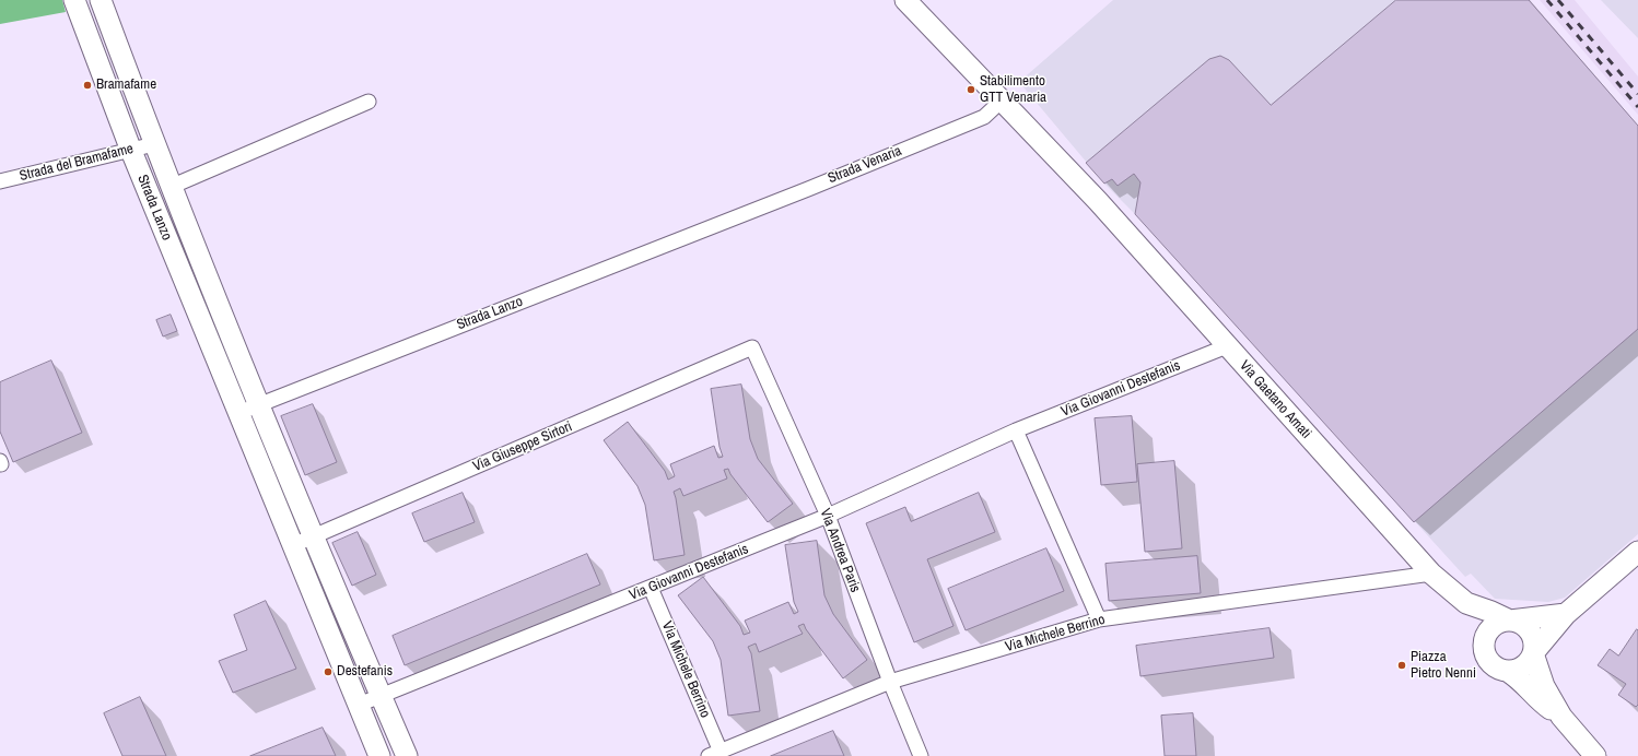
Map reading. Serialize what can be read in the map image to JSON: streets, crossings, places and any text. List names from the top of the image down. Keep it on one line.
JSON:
{"streets":{"street":["Strada del Bramafame","Strada Venaria","Strada Lanzo","Via Giovanni Destefanis","Via Gaetano Amati","Via Giuseppe Sirtori","Via Andrea Paris","Via Michele Berrino"]},"crossings":[["Strada del Bramafame","Strada Lanzo"],["Strada Venaria","Strada Lanzo"],["Strada Venaria","Via Gaetano Amati"],["Strada Lanzo","Via Giovanni Destefanis"],["Strada Lanzo","Via Giuseppe Sirtori"],["Via Giovanni Destefanis","Via Gaetano Amati"],["Via Giovanni Destefanis","Via Andrea Paris"],["Via Giovanni Destefanis","Via Michele Berrino"],["Via Gaetano Amati","Via Michele Berrino"],["Via Giuseppe Sirtori","Via Andrea Paris"],["Via Andrea Paris","Via Michele Berrino"]],"places":["Bramafame","Stabilimento GTT Venaria","Piazza Pietro Nenni","Destefanis"]}
